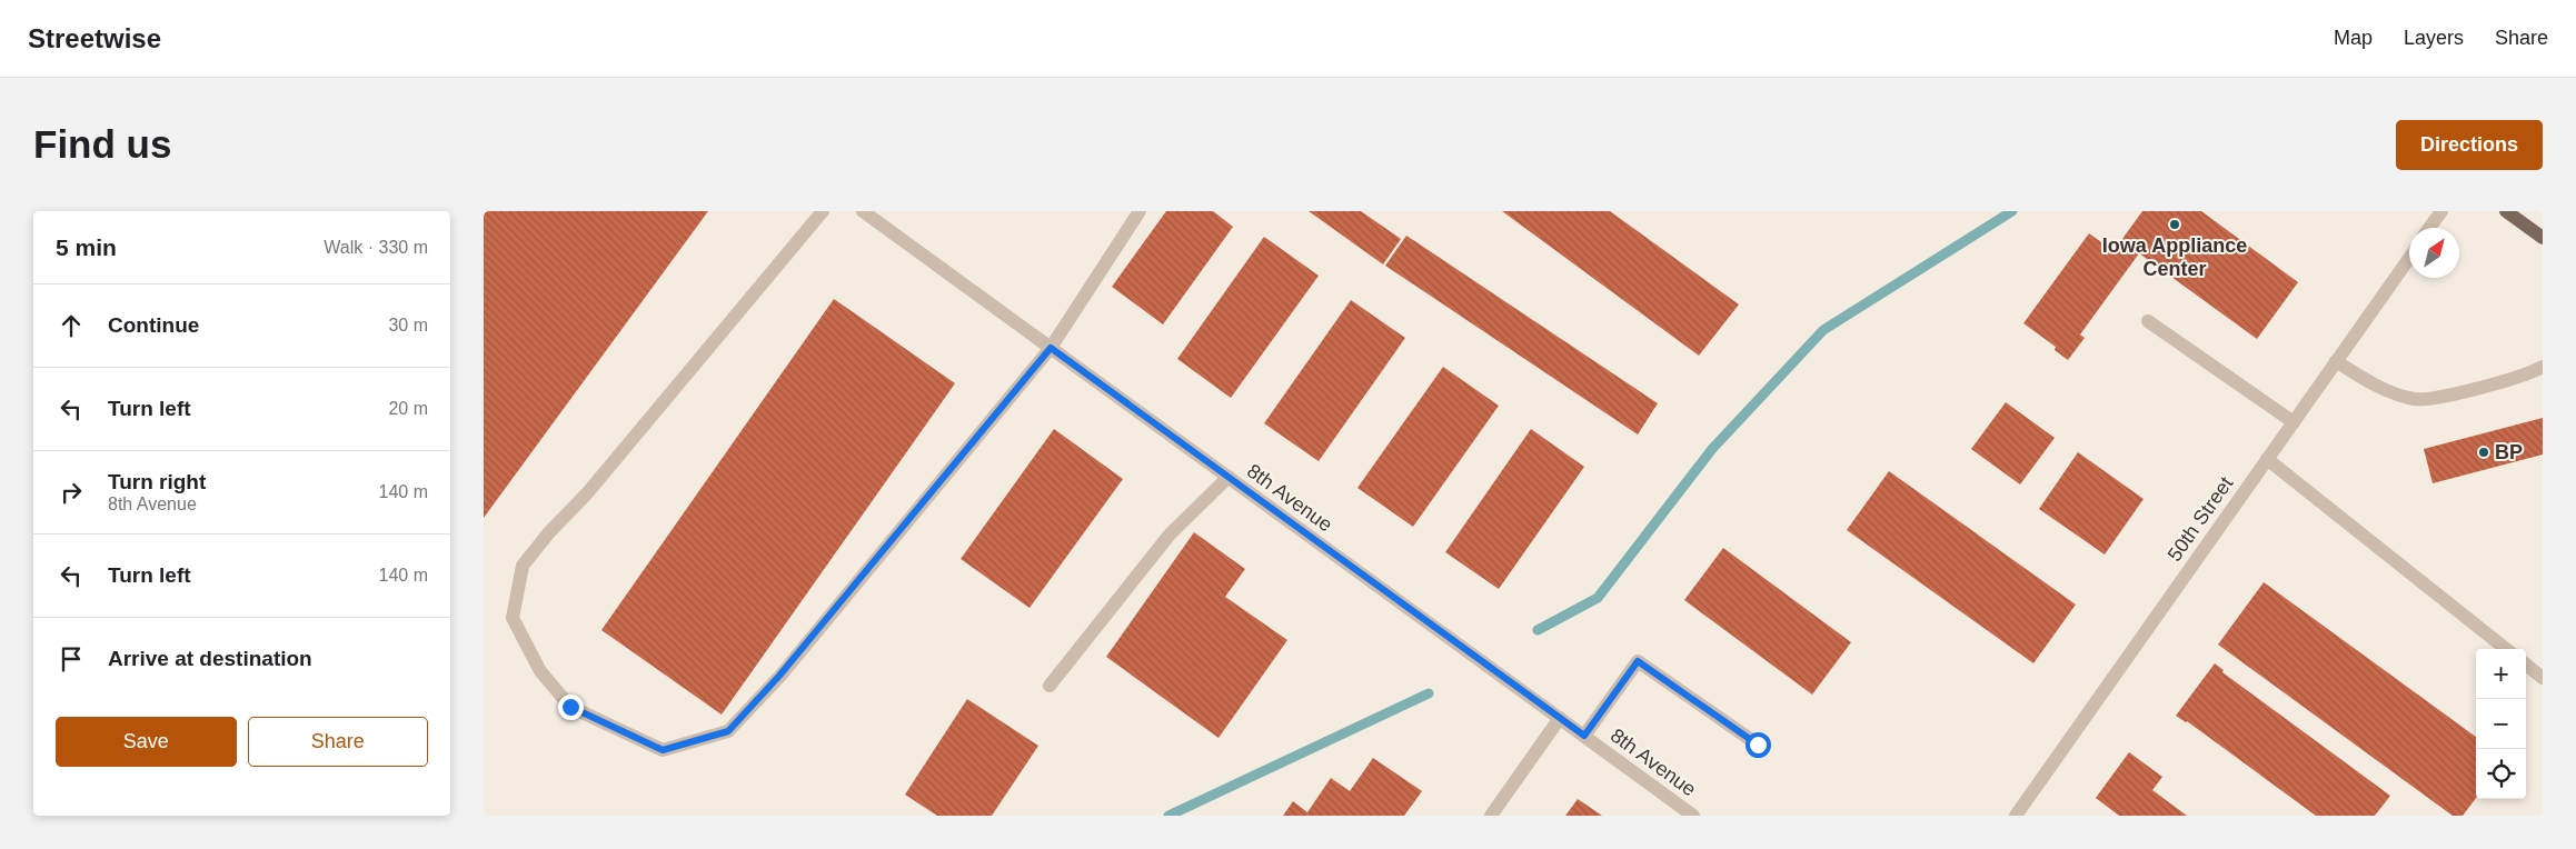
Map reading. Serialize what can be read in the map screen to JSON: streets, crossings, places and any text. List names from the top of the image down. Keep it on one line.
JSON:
{"streets":{"street":["8th Avenue","50th Street"]},"places":["Iowa Appliance Center","BP"],"north":"top right","page":{"header":"Streetwise","nav":["Map","Layers","Share"],"buttons":["Directions",["Save","Share"]],"title":"Find us","heading":["5 min","Walk · 330 m"],"list":[["Continue","30 m"],["Turn left","20 m"],["Turn right","8th Avenue","140 m"],["Turn left","140 m"],"Arrive at destination"],"map_buttons":["+","−"]}}
